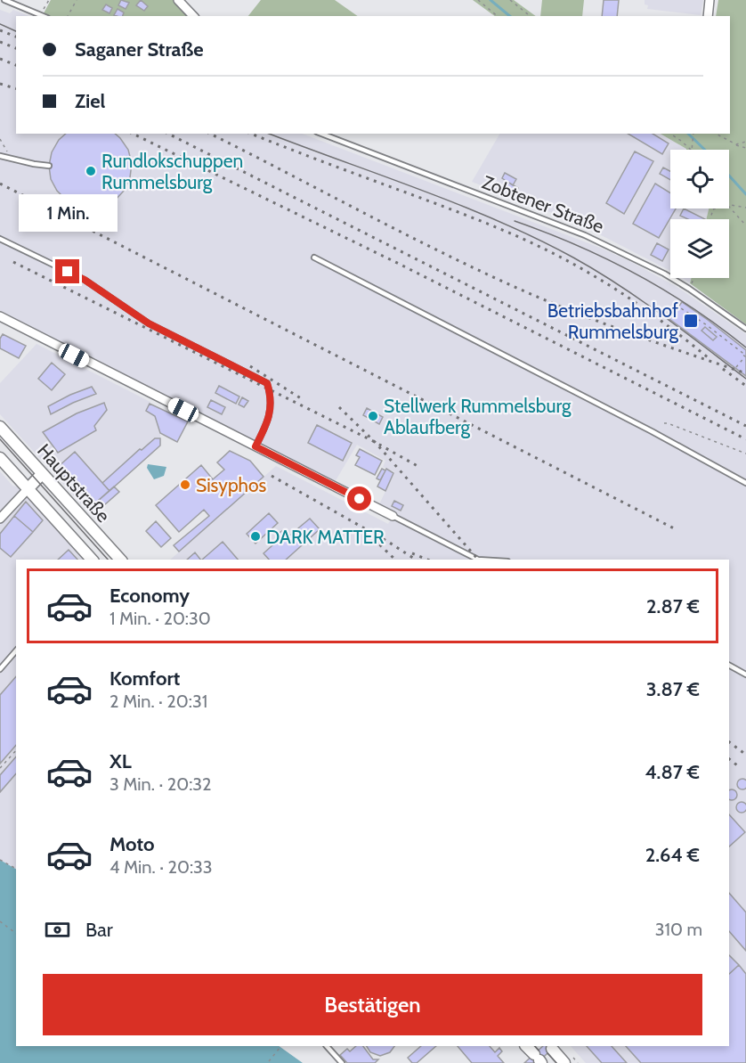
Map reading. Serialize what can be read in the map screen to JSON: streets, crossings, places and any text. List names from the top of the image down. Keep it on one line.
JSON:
{"streets":{"main road":["Hauptstraße"],"lane":["Zobtener Straße"]},"places":{"other":["Rundlokschuppen Rummelsburg","Stellwerk Rummelsburg Ablaufberg","Sisyphos","DARK MATTER"],"transit":["Betriebsbahnhof Rummelsburg"]},"page":{"banner":["Saganer Straße","Ziel"],"bubble":"1 Min.","list":[{"name":"Economy","note":"1 Min. · 20:30","value":"2.87 €"},{"name":"Komfort","note":"2 Min. · 20:31","value":"3.87 €"},{"name":"XL","note":"3 Min. · 20:32","value":"4.87 €"},{"name":"Moto","note":"4 Min. · 20:33","value":"2.64 €"}],"pay":["Bar","310 m"],"buttons":"Bestätigen"}}
